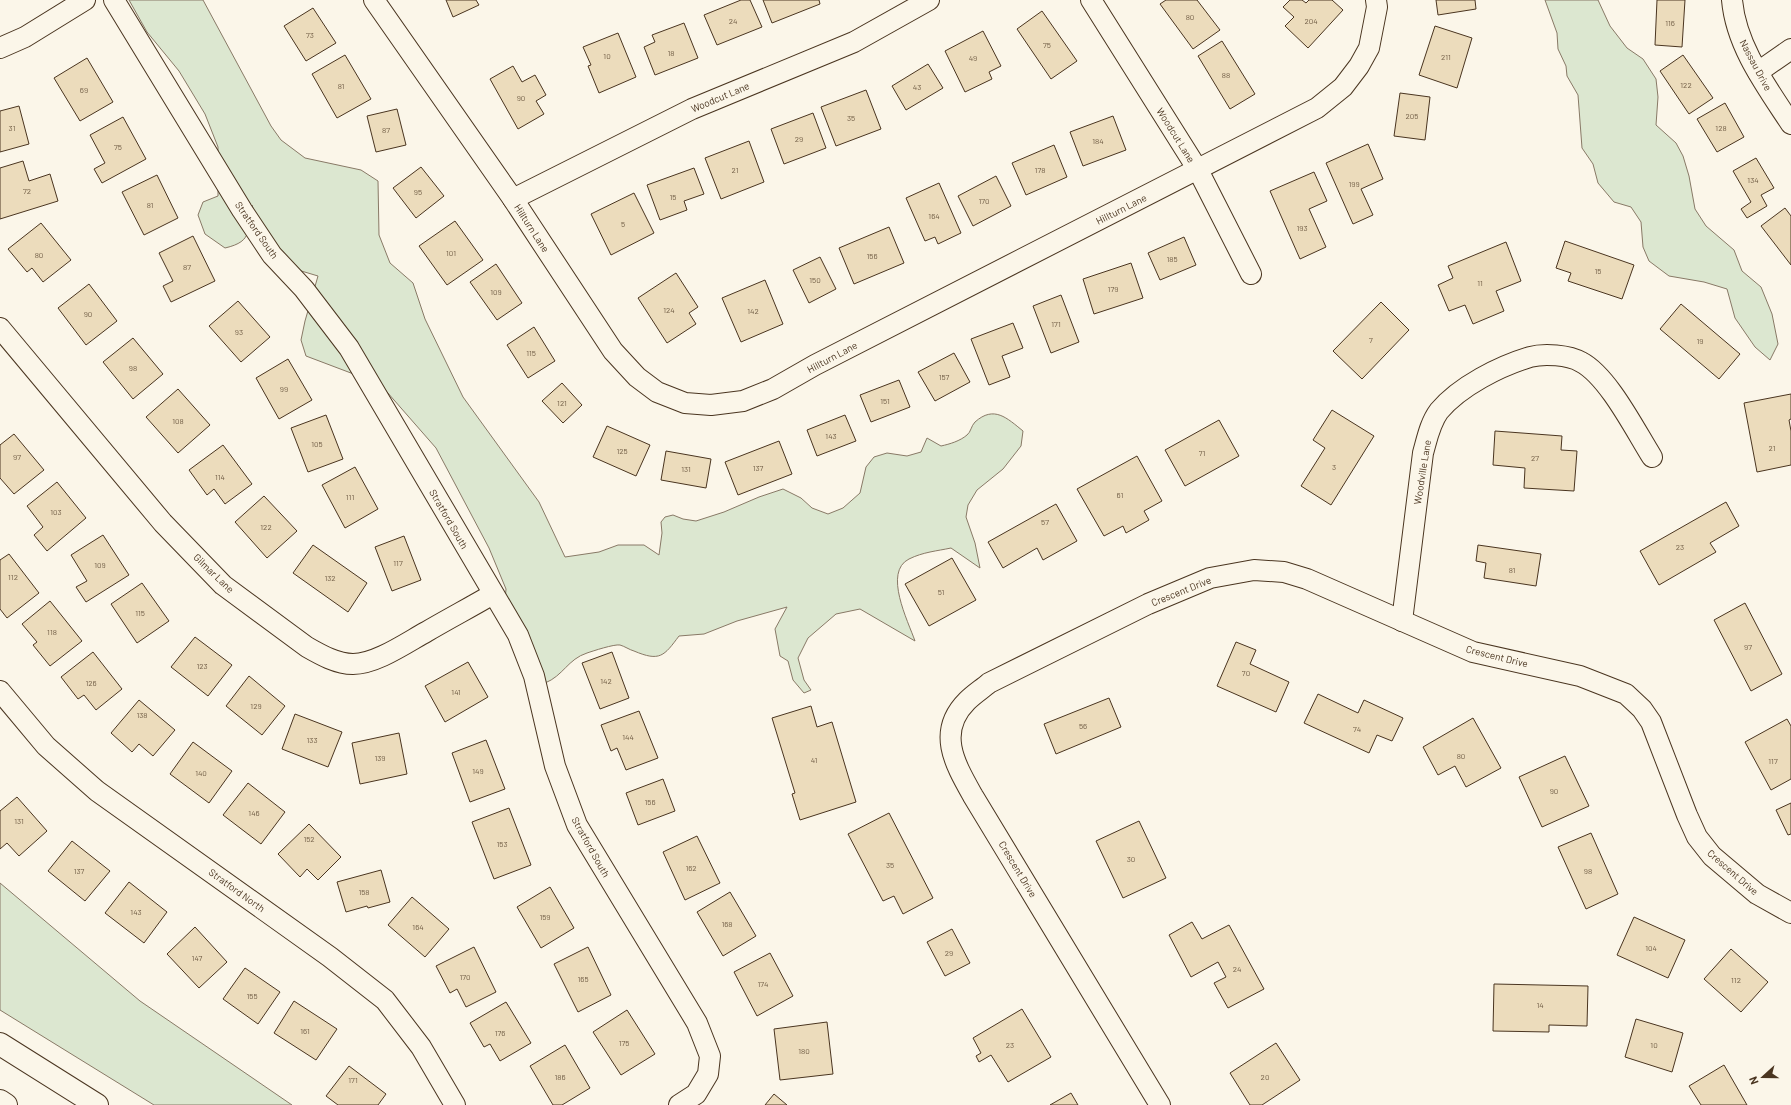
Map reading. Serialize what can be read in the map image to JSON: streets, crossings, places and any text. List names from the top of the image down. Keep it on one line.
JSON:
{"streets":{"street":["Nassau Drive","Woodcut Lane","Hillturn Lane","Stratford South","Woodville Lane","Gilmar Lane","Crescent Drive","Stratford North"]},"crossings":[["Woodcut Lane","Hillturn Lane"],["Stratford South","Gilmar Lane"],["Woodville Lane","Crescent Drive"]],"house_numbers":["80","24","204","116","73","75","18","10","211","49","88","122","81","43","69","90","205","35","31","128","87","29","184","75","21","178","134","199","72","95","15","170","81","164","5","193","101","80","156","185","87","15","150","11","179","109","124","142","90","171","93","7","19","115","98","157","99","151","121","108","143","105","21","125","71","97","27","3","137","131","114","61","111","103","57","122","23","117","109","81","112","132","51","115","118","97","123","70","142","126","141","129","138","56","74","144","133","80","139","41","117","149","140","90","156","146","131","152","153","30","35","162","137","98","158","143","159","168","164","104","29","147","24","170","165","112","174","155","14","161","176","175","23","10","180","186","20","171"],"north":"left"}
